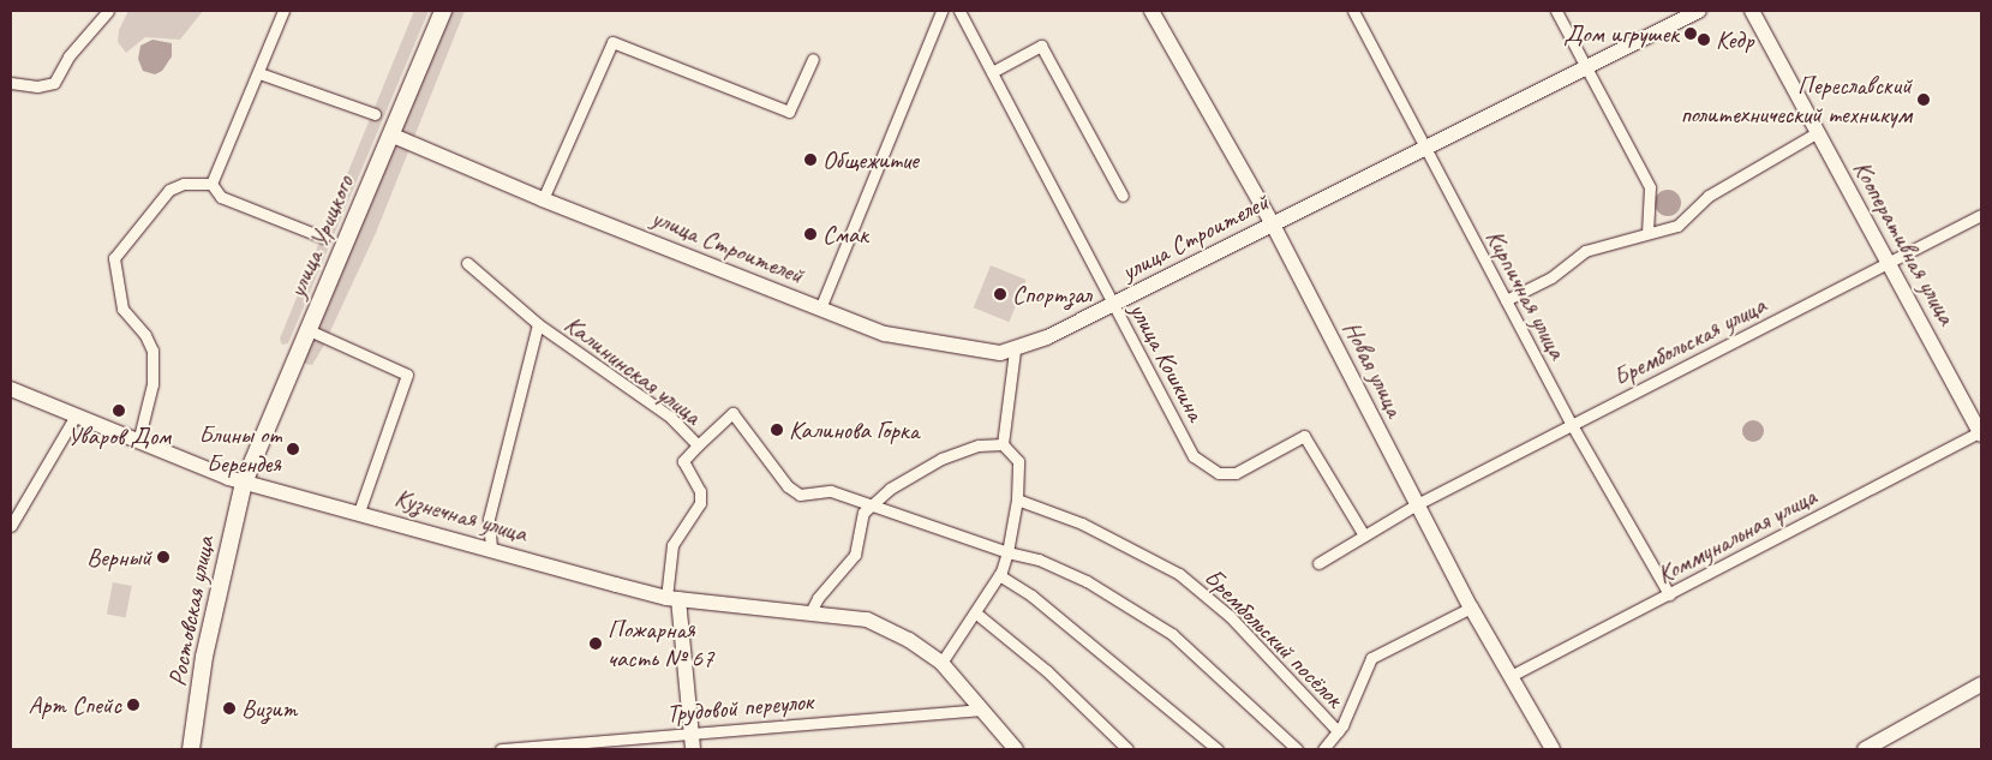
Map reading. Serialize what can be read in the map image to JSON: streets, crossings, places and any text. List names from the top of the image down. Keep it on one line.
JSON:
{"streets":{"main road":["улица Урицкого","Ростовская улица"],"street":["улица Строителей","Кооперативная улица","Кирпичная улица","Брембольская улица","улица Кошкина","Новая улица","Калининская улица","Кузнечная улица","Коммунальная улица","Брембольский посёлок","Трудовой переулок"]},"crossings":[["улица Урицкого","улица Строителей"],["улица Урицкого","Кузнечная улица"],["улица Урицкого","Ростовская улица"],["улица Строителей","Кирпичная улица"],["улица Строителей","улица Кошкина"],["улица Строителей","Новая улица"],["Кооперативная улица","Брембольская улица"],["Кооперативная улица","Коммунальная улица"],["Кирпичная улица","Брембольская улица"],["Кирпичная улица","Коммунальная улица"],["Брембольская улица","улица Кошкина"],["Брембольская улица","Новая улица"],["Новая улица","Коммунальная улица"],["Калининская улица","Кузнечная улица"],["Кузнечная улица","Ростовская улица"],["Кузнечная улица","Трудовой переулок"]],"places":["Дом игрушек","Кедр","Переславский политехнический техникум","Общежитие","Смак","Спортзал","Уваров Дом","Калинова Горка","Блины от Берендея","Верный","Пожарная часть № 67","Арт Спейс","Визит"]}
